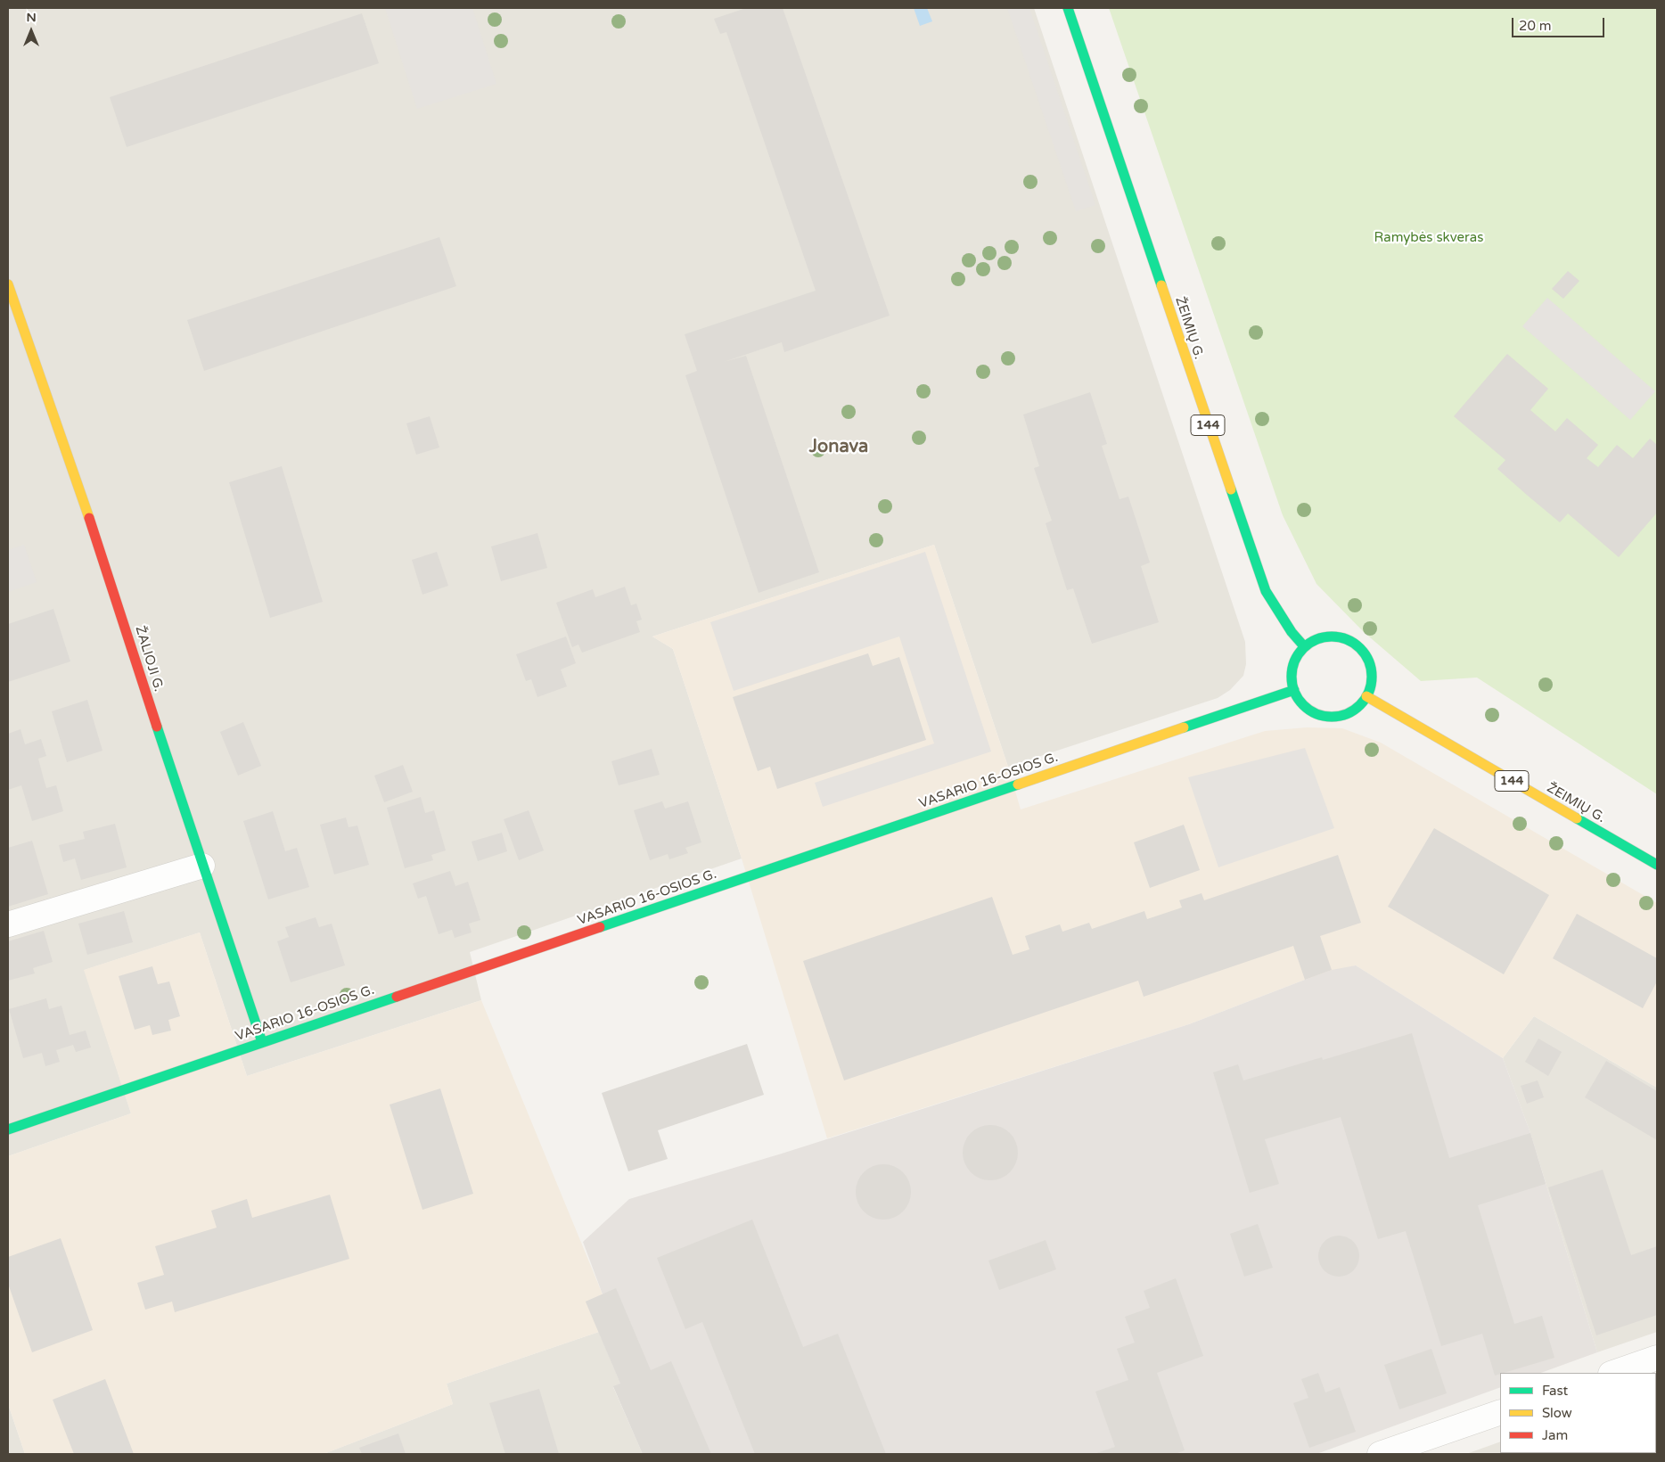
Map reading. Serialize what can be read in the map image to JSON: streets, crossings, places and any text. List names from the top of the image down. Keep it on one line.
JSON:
{"streets":{"main road":["ŽEIMIŲ G.","144","ŽALIOJI G.","VASARIO 16-OSIOS G."]},"crossings":[["ŽEIMIŲ G.","VASARIO 16-OSIOS G."],["ŽALIOJI G.","VASARIO 16-OSIOS G."]],"districts":["Jonava"],"parks":["Ramybės skveras"],"legend":["Fast","Slow","Jam"],"scale_bar":"20 m","north":"top"}
